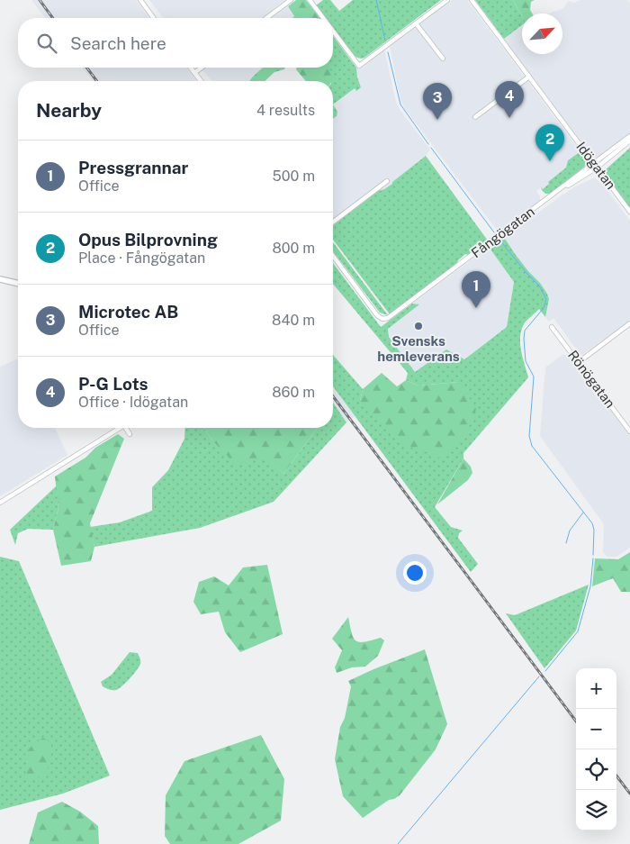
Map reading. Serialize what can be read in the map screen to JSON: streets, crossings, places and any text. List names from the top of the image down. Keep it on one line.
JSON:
{"streets":{"street":["Idögatan","Fångögatan","Rönögatan"]},"crossings":[["Idögatan","Fångögatan"]],"places":["Svensks hemleverans"],"north":"top right","page":{"search":"Search here","pins":["4","3","2","1"],"heading":["Nearby","4 results"],"list":[{"mark":"1","name":"Pressgrannar","note":"Office","value":"500 m"},{"mark":"2","name":"Opus Bilprovning","note":"Place · Fångögatan","value":"800 m"},{"mark":"3","name":"Microtec AB","note":"Office","value":"840 m"},{"mark":"4","name":"P-G Lots","note":"Office · Idögatan","value":"860 m"}],"map_buttons":["+","−"]}}
